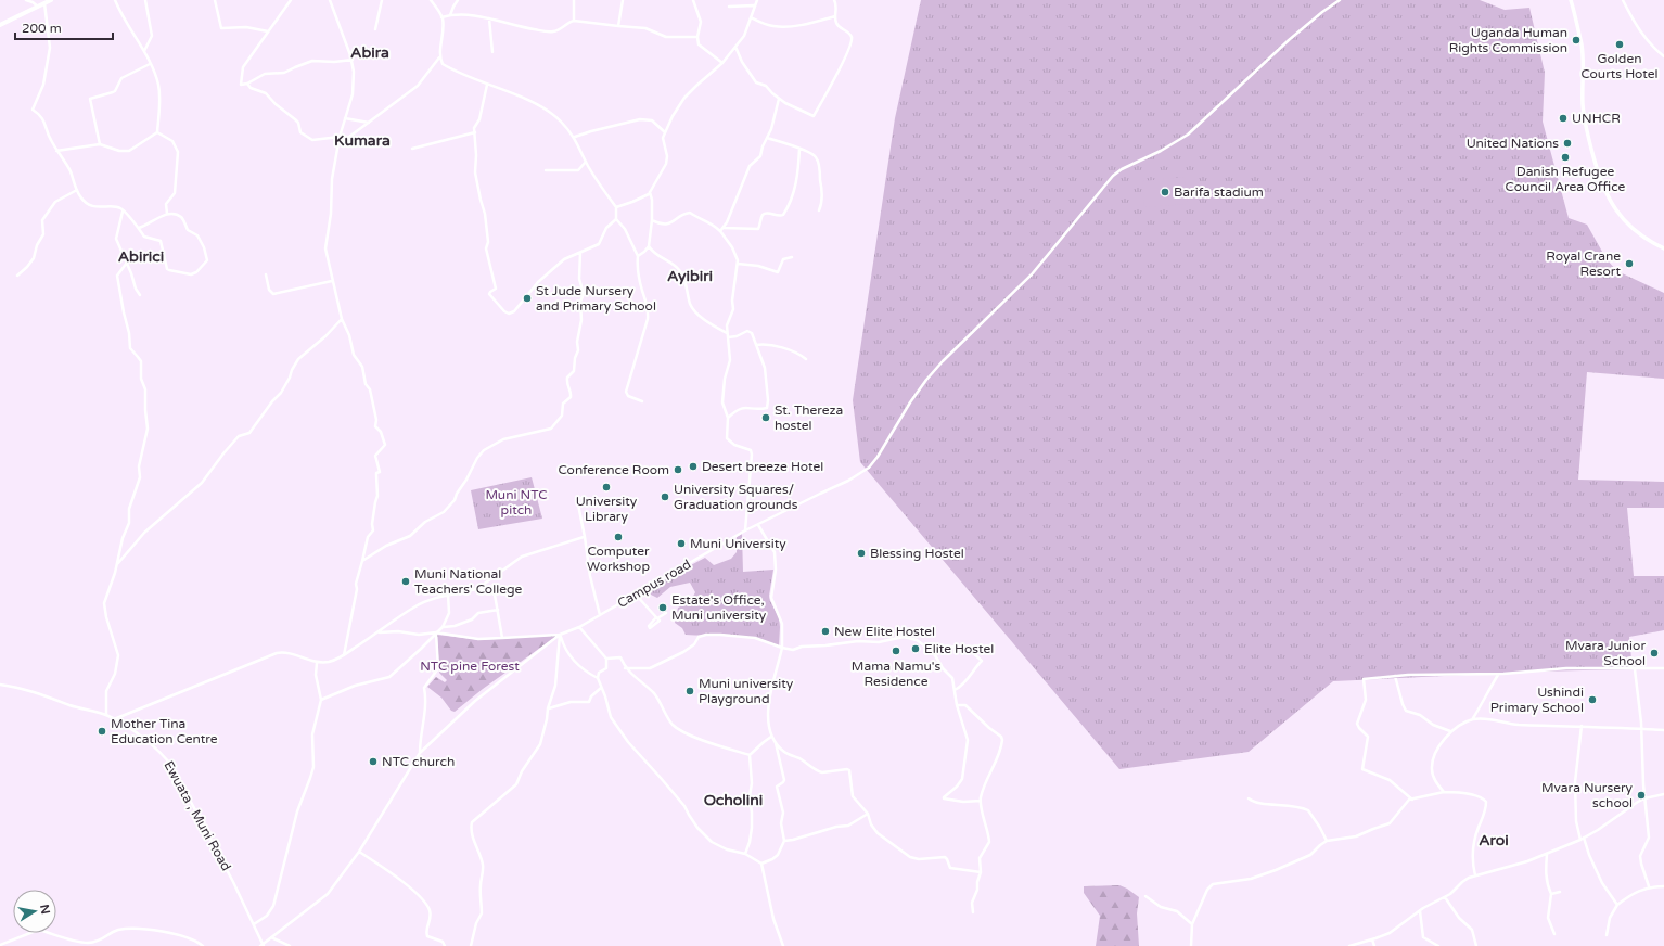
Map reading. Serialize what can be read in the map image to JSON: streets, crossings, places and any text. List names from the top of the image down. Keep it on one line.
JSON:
{"streets":{"street":["Campus road","Ewuata , Muni Road"]},"districts":["Abira","Kumara","Abirici","Ayibiri","Ocholini","Aroi"],"parks":["Muni NTC pitch","NTC pine Forest"],"places":["Uganda Human Rights Commission","Golden Courts Hotel","UNHCR","United Nations","Danish Refugee Council Area Office","Barifa stadium","Royal Crane Resort","St Jude Nursery and Primary School","St. Thereza hostel","Desert breeze Hotel","Conference Room","University Library","University Squares/ Graduation grounds","Computer Workshop","Muni University","Blessing Hostel","Muni National Teachers' College","Estate's Office, Muni university","New Elite Hostel","Elite Hostel","Mama Namu's Residence","Mvara Junior School","Muni university Playground","Ushindi Primary School","Mother Tina Education Centre","NTC church","Mvara Nursery school"],"scale_bar":"200 m","north":"right"}
